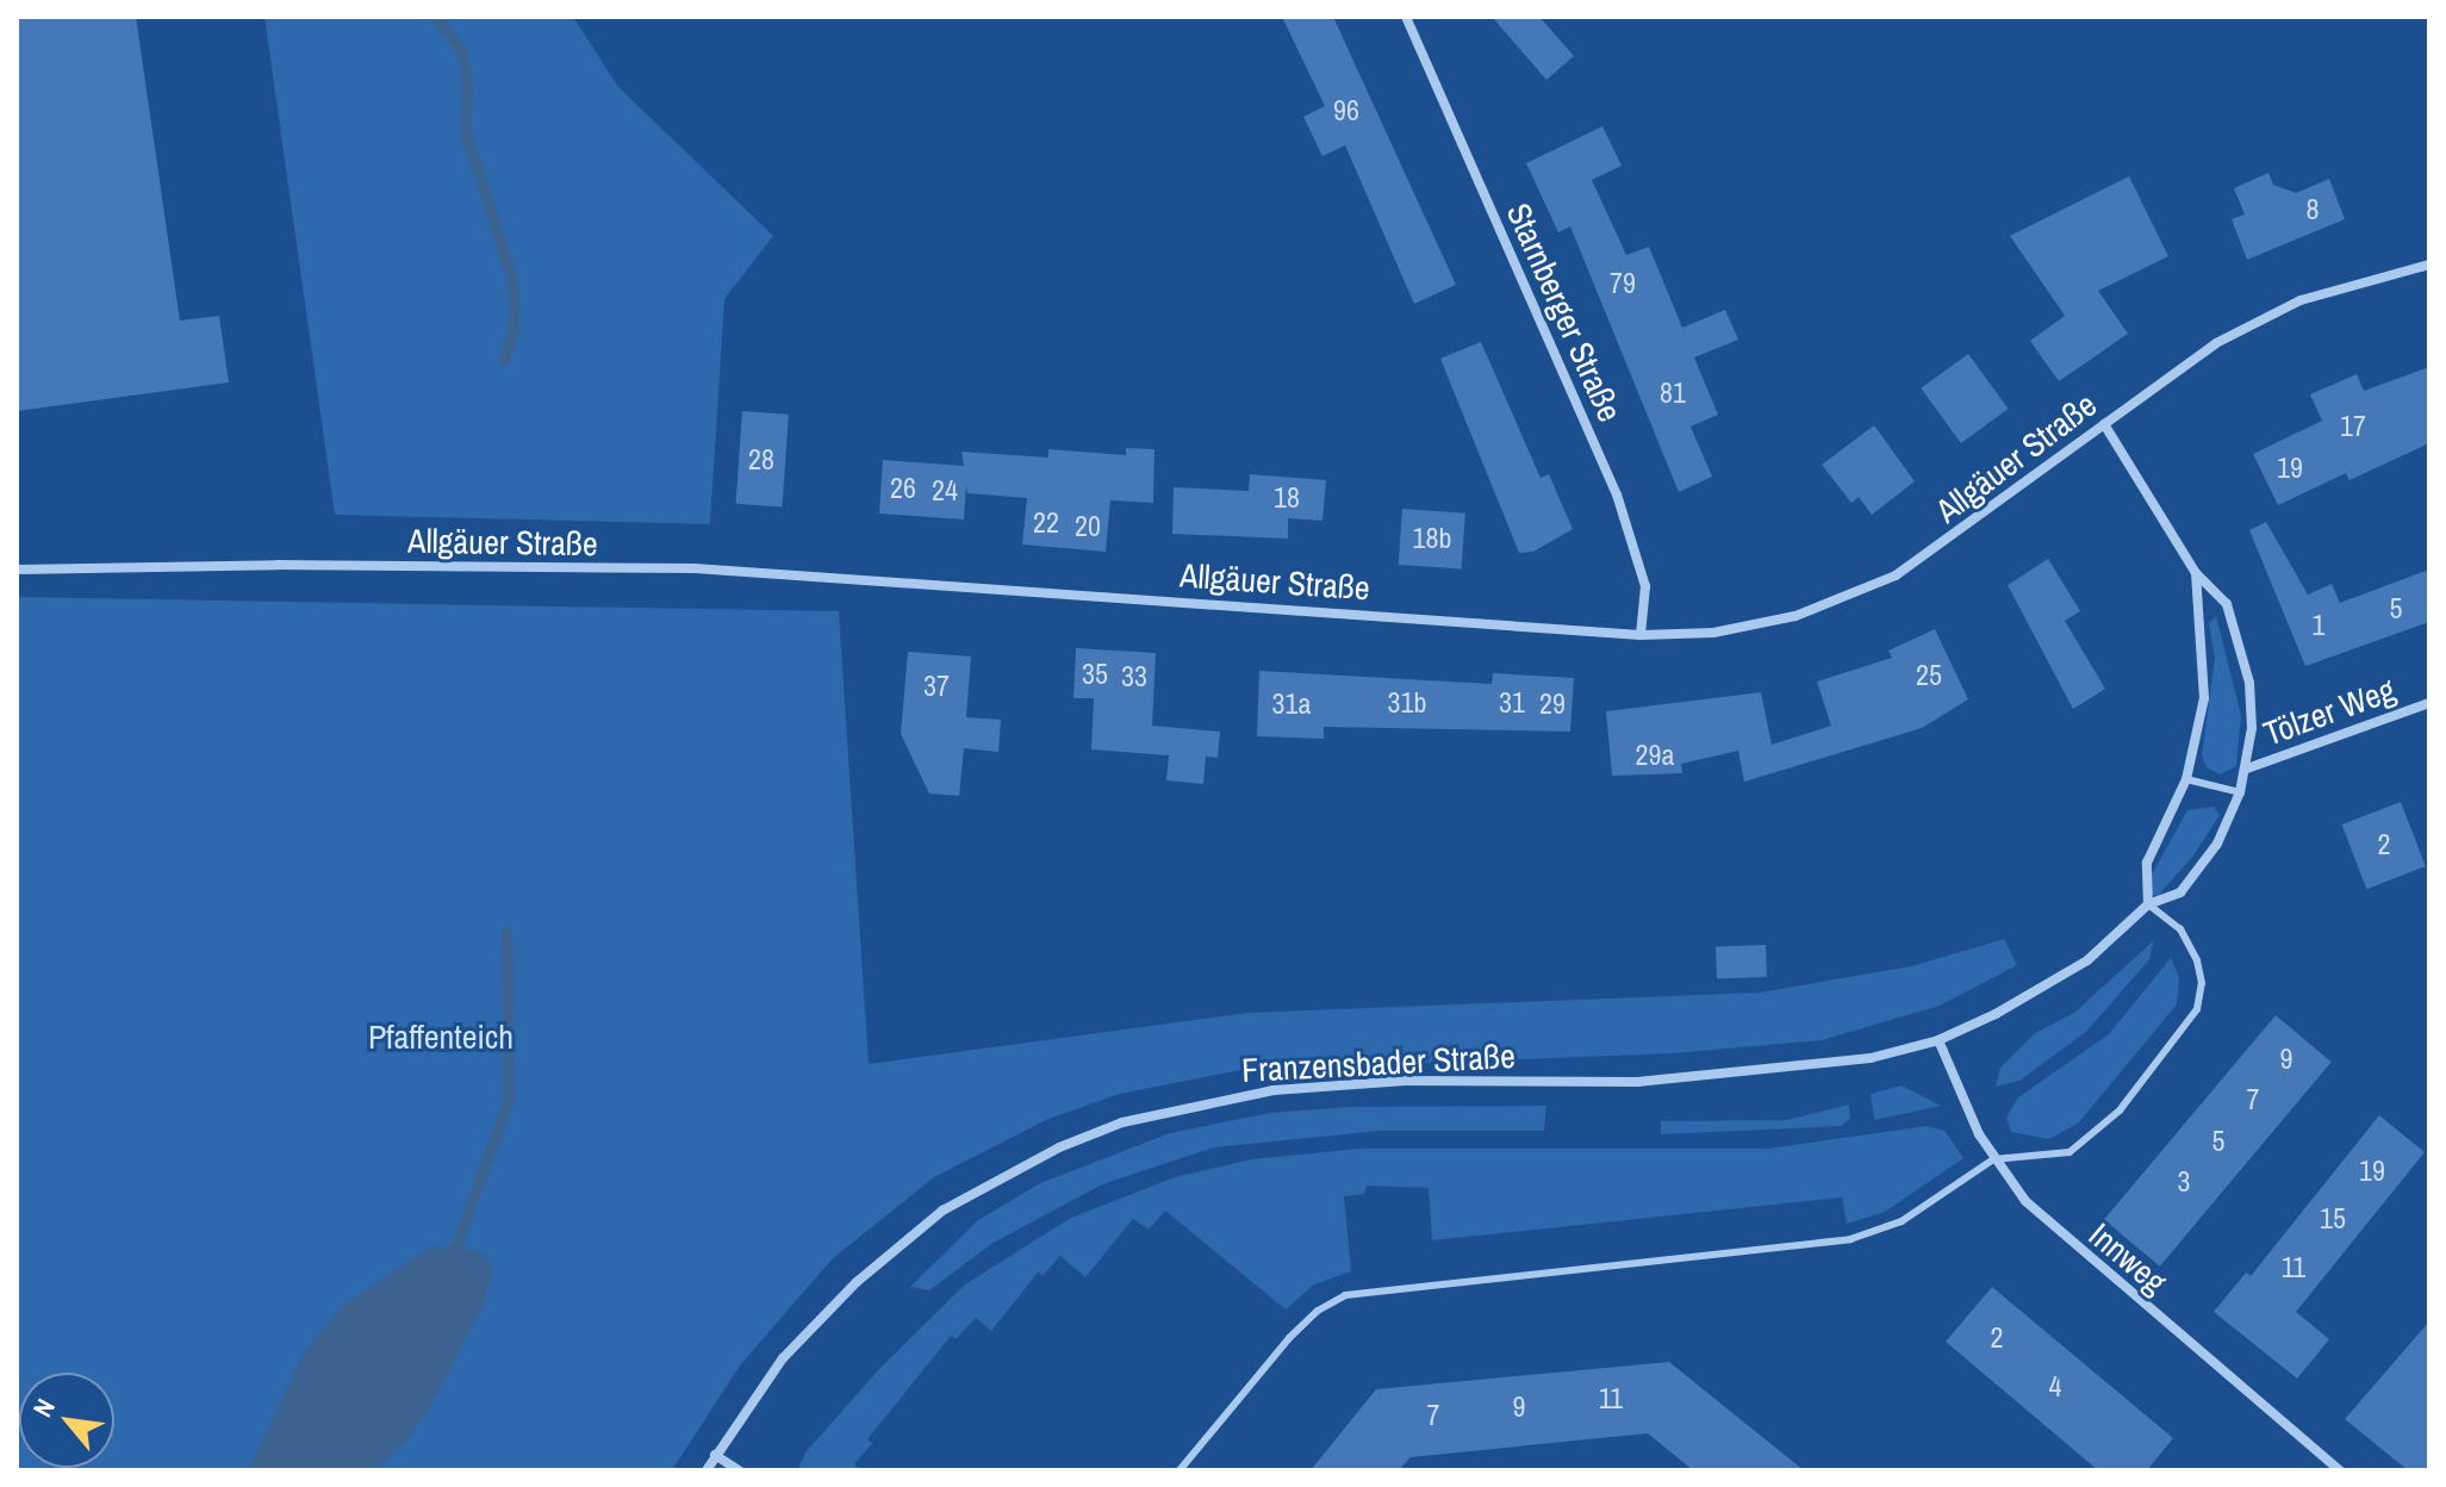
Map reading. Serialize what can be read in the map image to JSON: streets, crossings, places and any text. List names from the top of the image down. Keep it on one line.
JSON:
{"streets":{"street":["Starnberger Straße","Allgäuer Straße","Tölzer Weg","Franzensbader Straße","Innweg"]},"crossings":[["Starnberger Straße","Allgäuer Straße"],["Allgäuer Straße","Franzensbader Straße"],["Tölzer Weg","Franzensbader Straße"],["Franzensbader Straße","Innweg"]],"parks":["Pfaffenteich"],"house_numbers":["96","8","79","81","17","28","19","26","24","18","22","20","18b","5","1","35","25","33","37","31b","31","31a","29","29a","2","9","7","5","19","3","15","11","2","4","11","9","7"],"north":"top left"}
